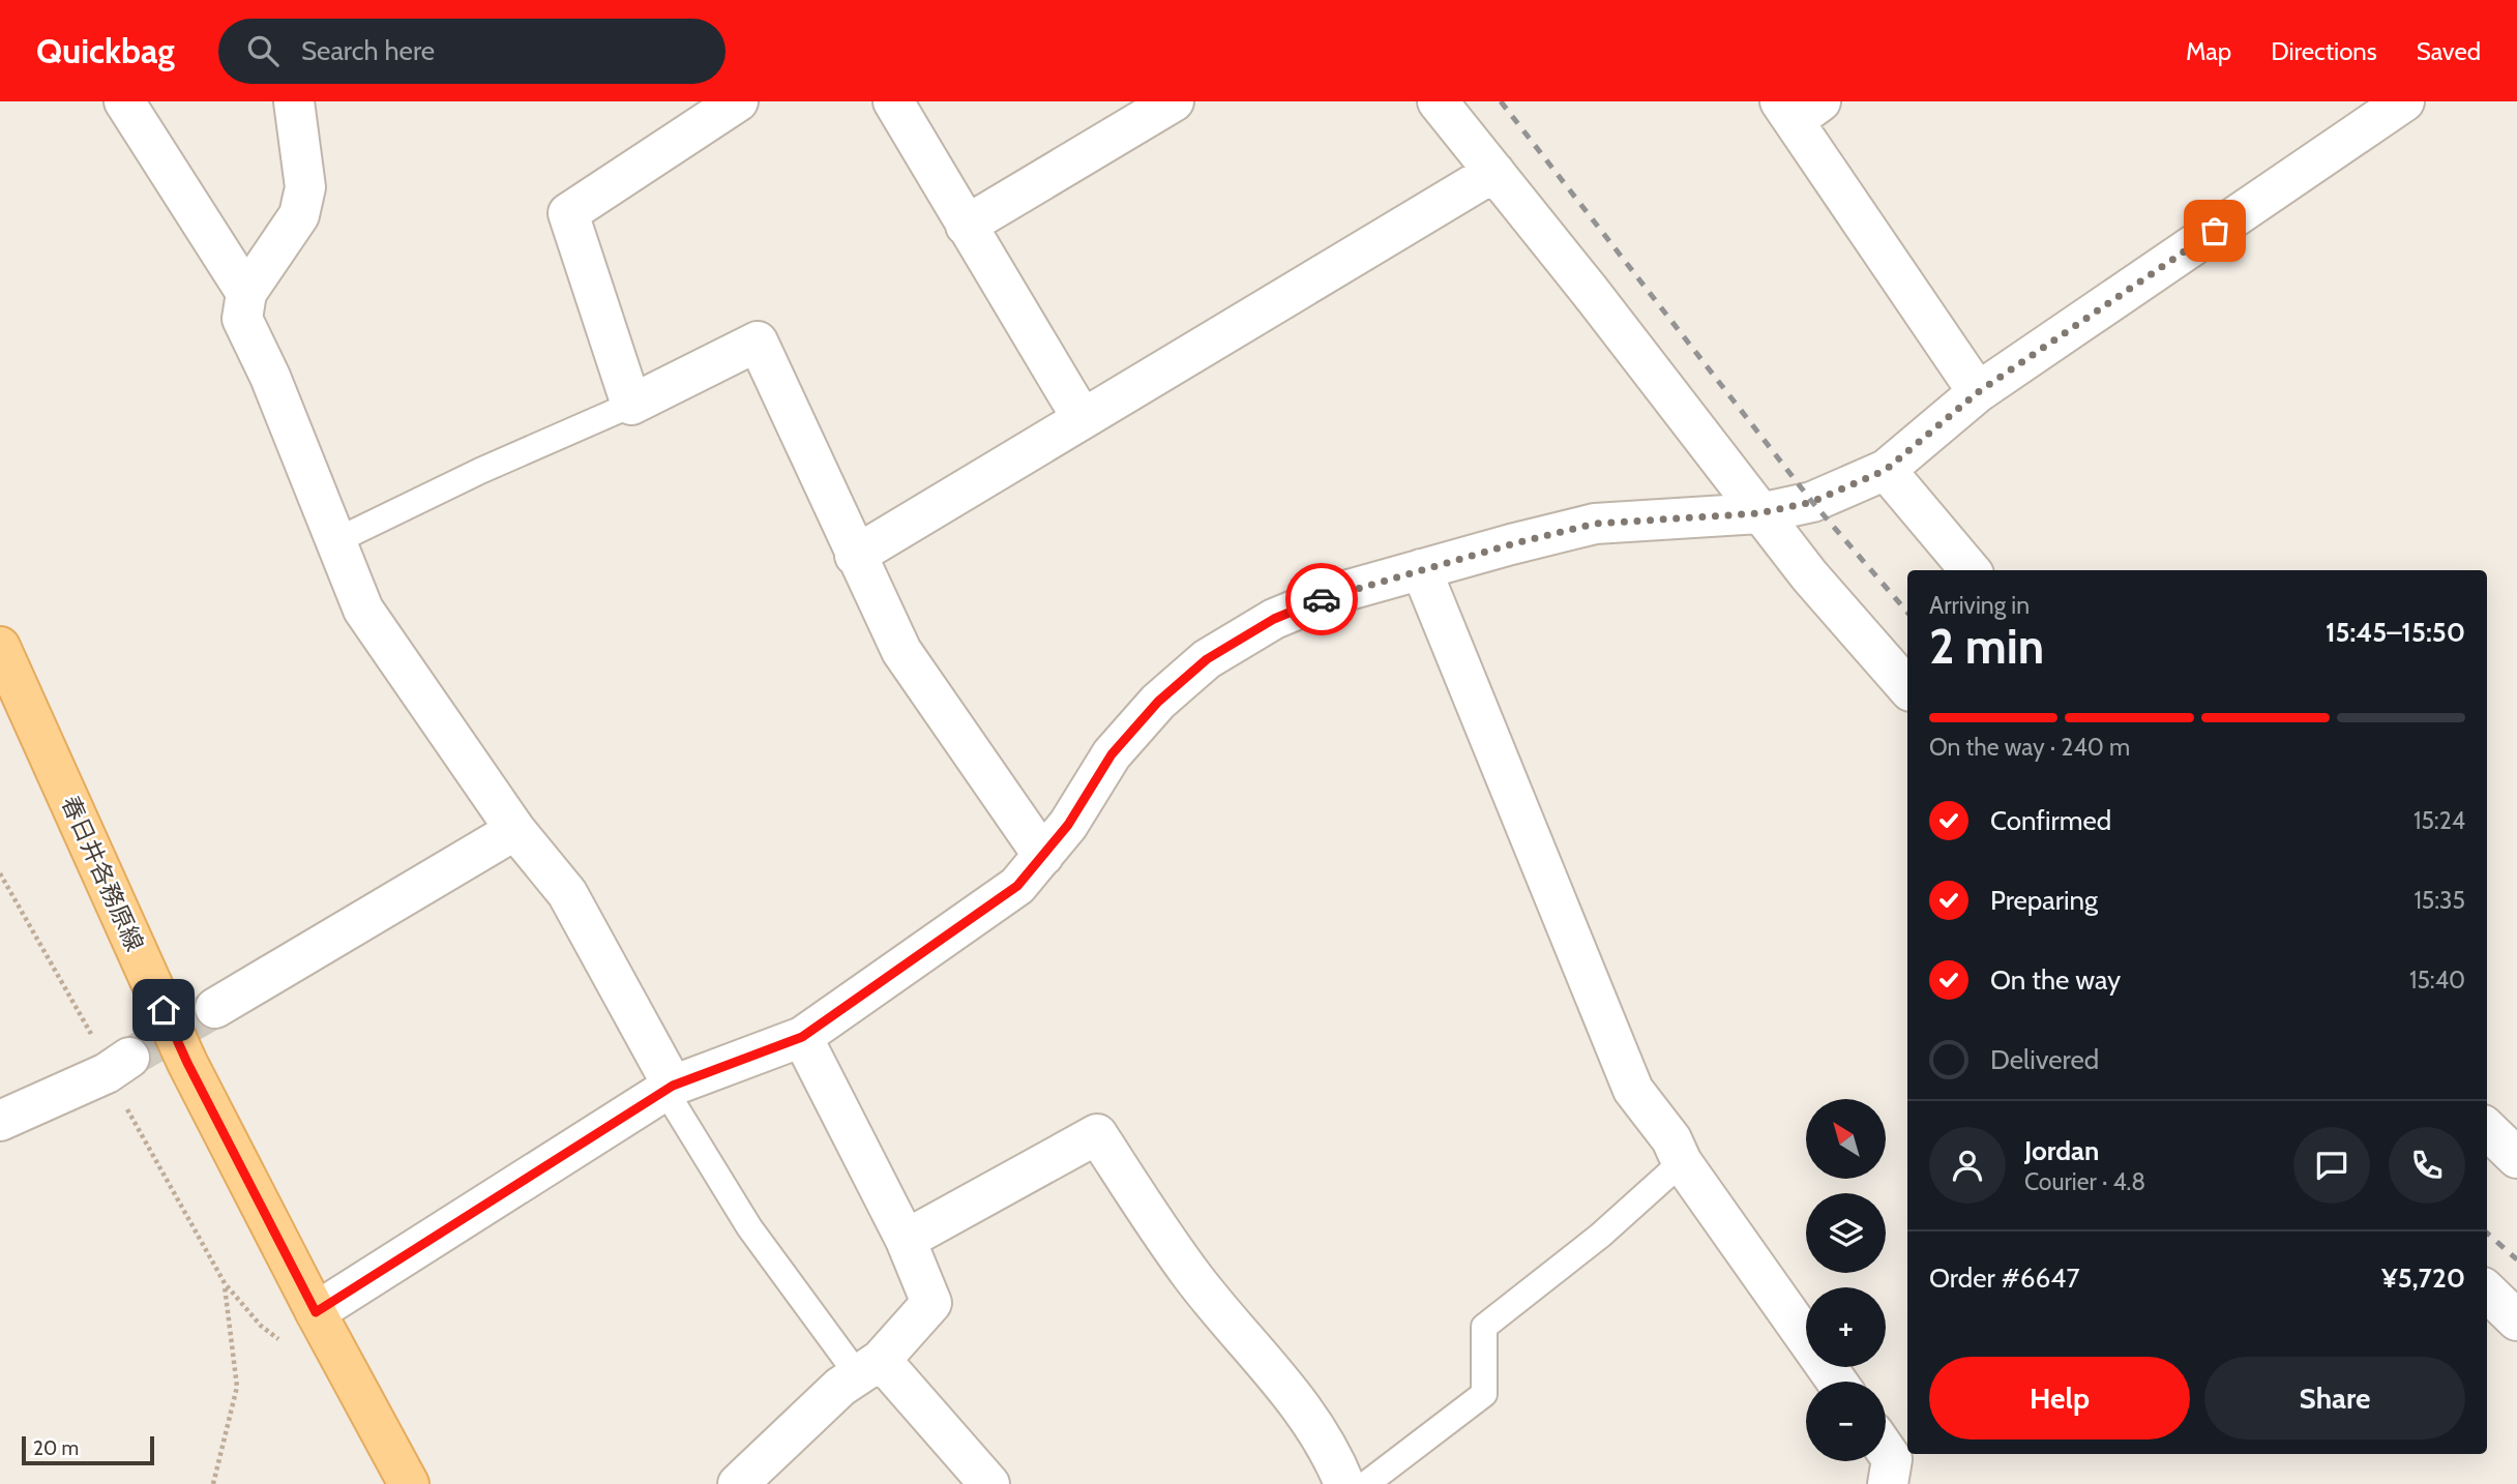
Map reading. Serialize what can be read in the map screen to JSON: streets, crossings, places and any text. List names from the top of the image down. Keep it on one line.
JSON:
{"streets":{"main road":["春日井各務原線"]},"scale_bar":"20 m","north":"top left","page":{"header":"Quickbag","search":"Search here","nav":["Map","Directions","Saved"],"heading":["2 min","Arriving in","15:45–15:50"],"panel":["Jordan","Courier · 4.8","Order #6647","¥5,720"],"bar":"On the way · 240 m","list":[["Confirmed","15:24"],["Preparing","15:35"],["On the way","15:40"],"Delivered"],"map_buttons":["+","−"],"buttons":["Help","Share"],"scale":"20 m"}}
